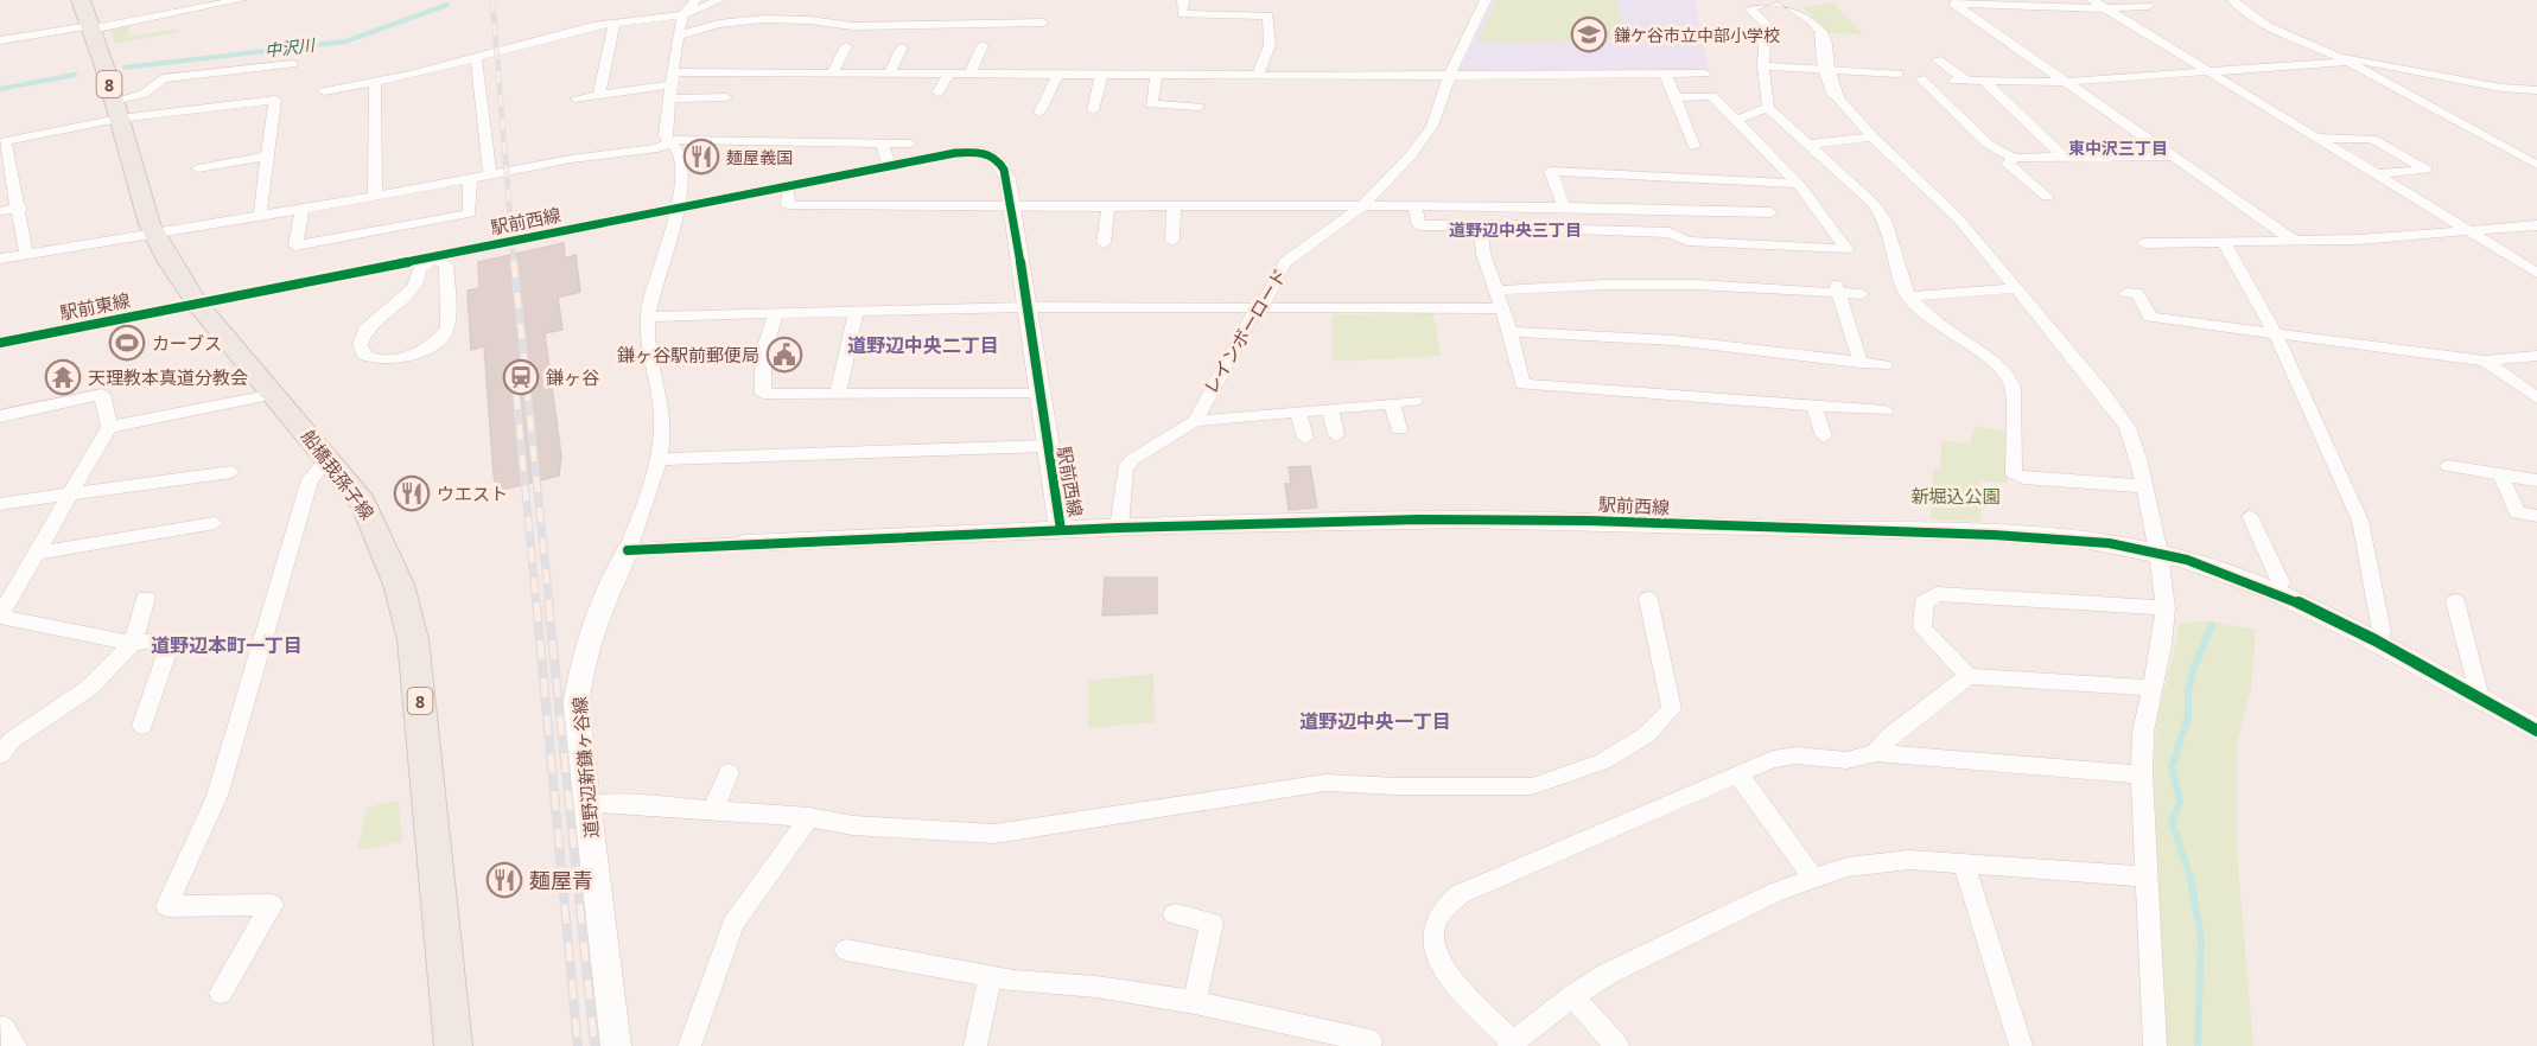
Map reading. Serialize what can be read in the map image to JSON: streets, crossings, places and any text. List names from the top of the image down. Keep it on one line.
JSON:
{"streets":{"main road":["8","船橋我孫子線"],"street":["駅前西線","駅前東線","レインボーロード","道野辺新鎌ヶ谷線"]},"crossings":[["駅前西線","駅前東線"],["駅前西線","船橋我孫子線"],["駅前西線","道野辺新鎌ヶ谷線"],["駅前東線","船橋我孫子線"]],"districts":["東中沢三丁目","道野辺中央三丁目","道野辺中央二丁目","道野辺本町一丁目","道野辺中央一丁目"],"water":["中沢川"],"parks":["新堀込公園"],"places":{"school or university":["鎌ケ谷市立中部小学校"],"restaurant":["麺屋義国","ウエスト","麺屋青"],"sports":["カーブス"],"public building":["鎌ヶ谷駅前郵便局"],"temple":["天理教本真道分教会"],"station":["鎌ヶ谷"]}}
